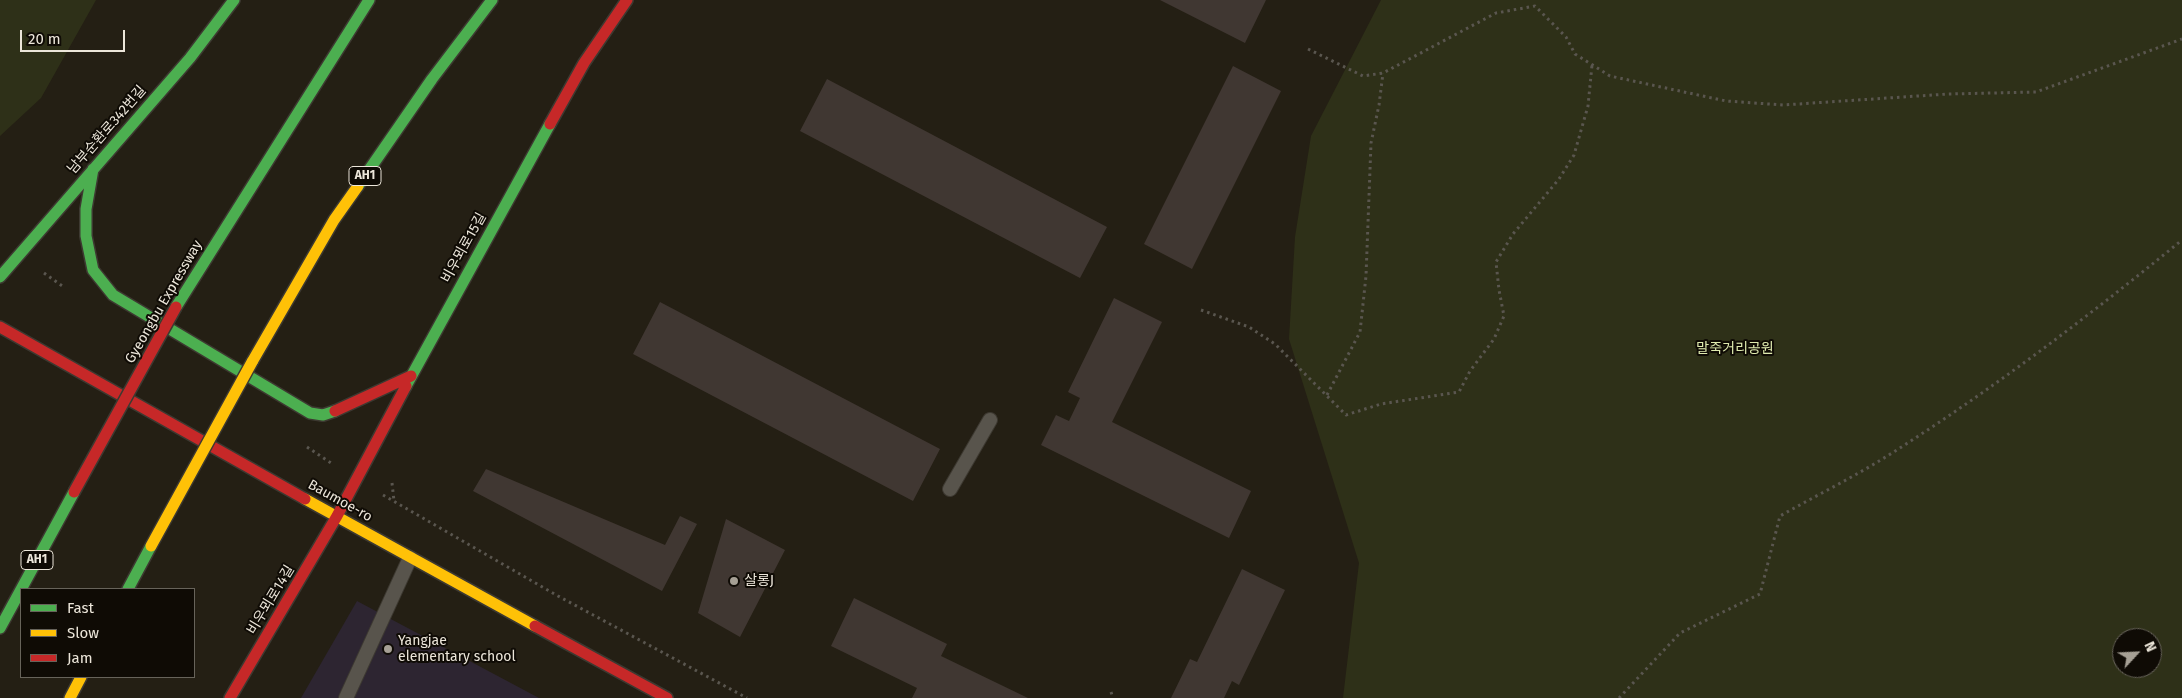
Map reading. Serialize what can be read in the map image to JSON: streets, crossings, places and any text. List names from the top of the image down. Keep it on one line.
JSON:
{"streets":{"main road":["남부순환로342번길","AH1","비우뫼로15길","Gyeongbu Expressway","Baumoe-ro","비우뫼로14길"]},"crossings":[["비우뫼로15길","Baumoe-ro"],["비우뫼로15길","비우뫼로14길"],["Baumoe-ro","비우뫼로14길"]],"parks":["말죽거리공원"],"places":["살롱J","Yangjae elementary school"],"legend":["Fast","Slow","Jam"],"scale_bar":"20 m","north":"top right"}
